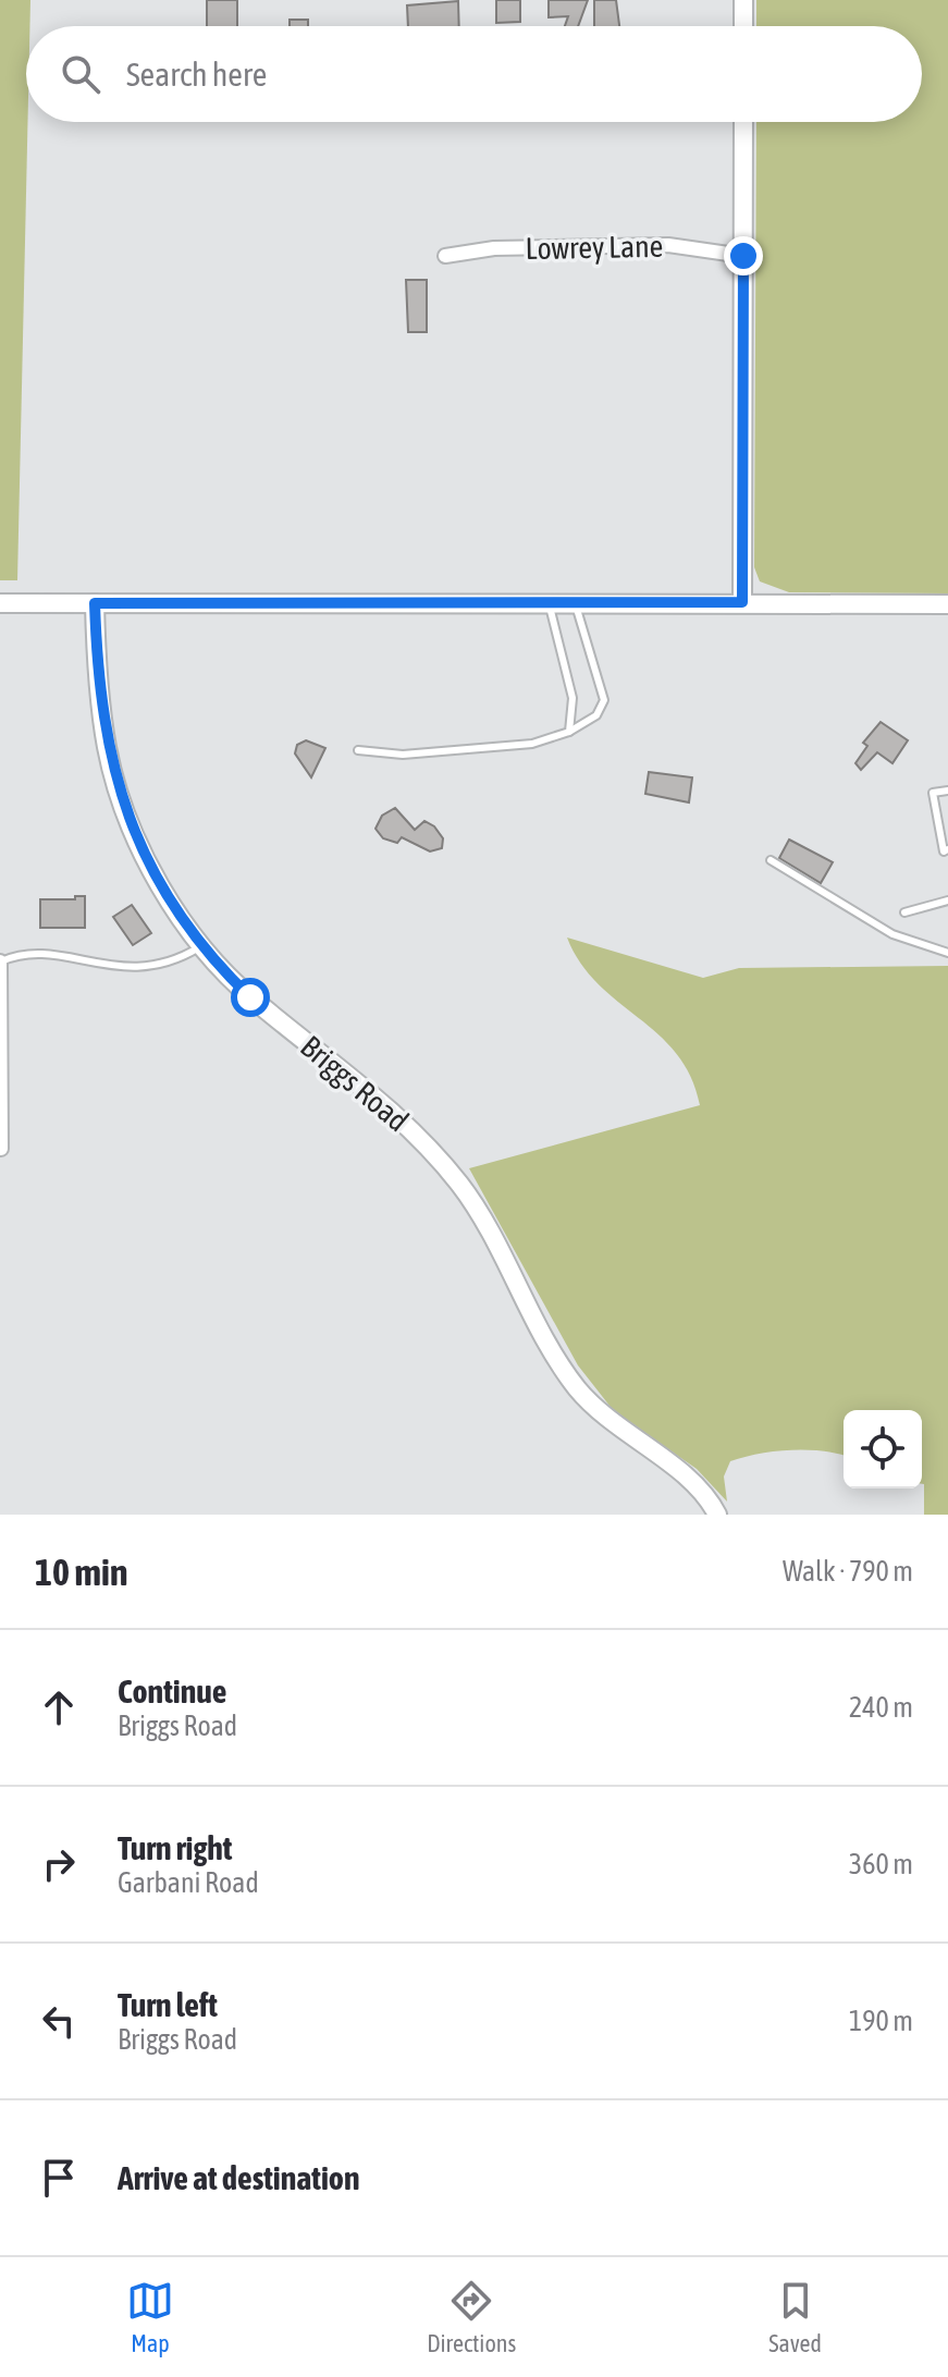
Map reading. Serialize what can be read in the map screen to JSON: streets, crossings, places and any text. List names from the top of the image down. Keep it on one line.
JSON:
{"streets":{"street":["Lowrey Lane","Briggs Road"]},"page":{"search":"Search here","heading":["10 min","Walk · 790 m"],"list":[["Continue","Briggs Road","240 m"],["Turn right","Garbani Road","360 m"],["Turn left","Briggs Road","190 m"],"Arrive at destination"],"nav":["Map","Directions","Saved"]}}
